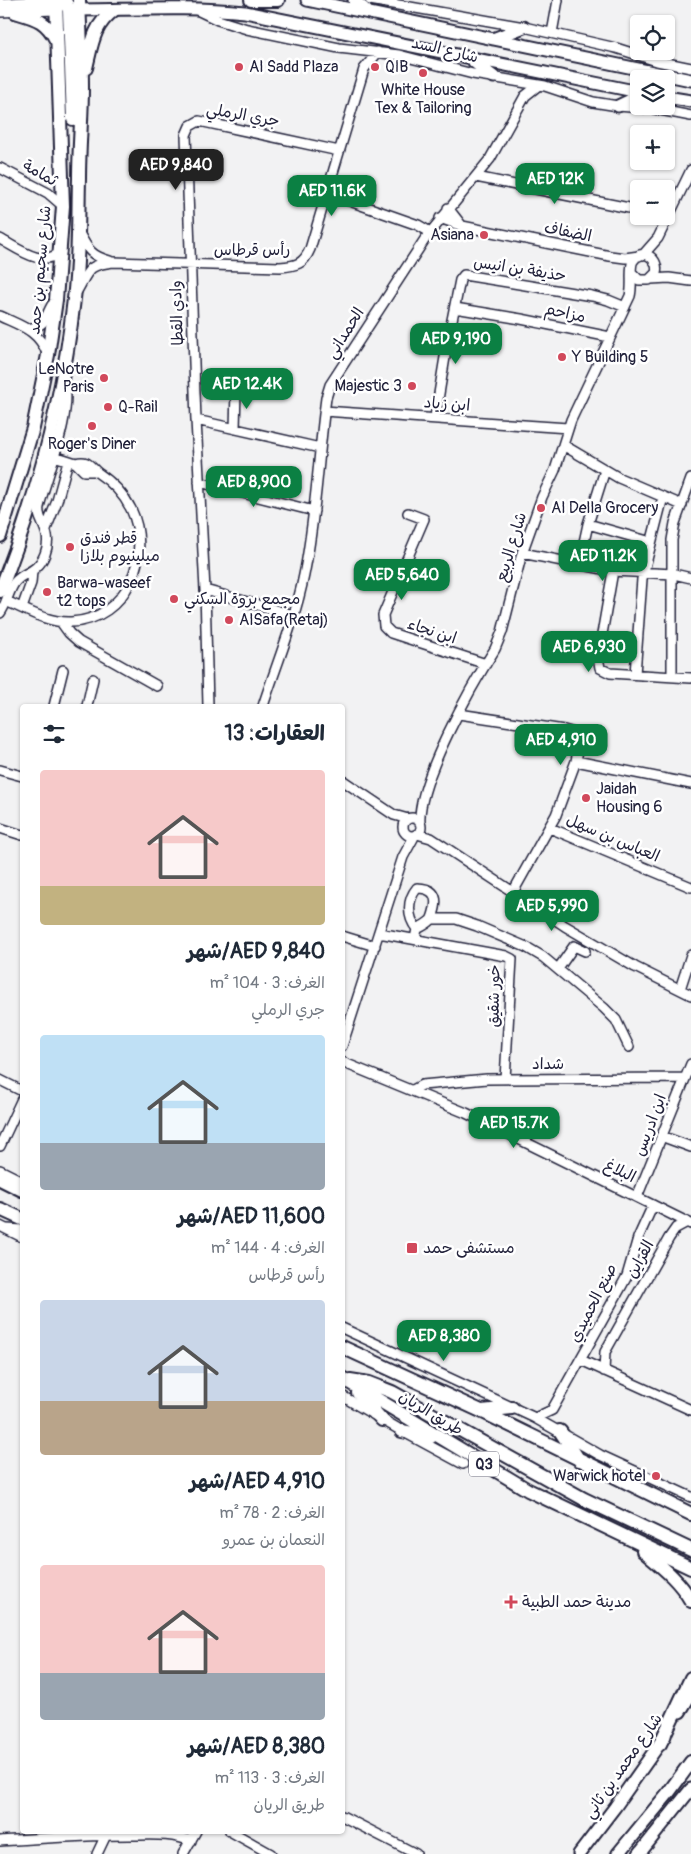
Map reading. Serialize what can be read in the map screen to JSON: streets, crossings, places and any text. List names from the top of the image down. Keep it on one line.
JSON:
{"streets":{"highway":["شارع سحيم بن حمد","طريق الريان","Q3"],"main road":["شارع السد","شارع محمد بن ثاني"],"street":["جري الرملي","ثمامة","الضفاف","رأس قرطاس","حذيفة بن انيس","وادي القطا","مزاحم","الحمداني","ابن زياد","شارع الربيع","ابن نجاء","العباس بن سهل","خور شقيق","شداد","ابن ادريس","البلاغ","القراين","صنع الحميدي"]},"crossings":[["شارع السد","شارع سحيم بن حمد"],["شارع السد","الحمداني"],["جري الرملي","رأس قرطاس"],["جري الرملي","وادي القطا"],["ثمامة","شارع سحيم بن حمد"],["الضفاف","الحمداني"],["الضفاف","شارع الربيع"],["رأس قرطاس","شارع سحيم بن حمد"],["رأس قرطاس","وادي القطا"],["حذيفة بن انيس","مزاحم"],["حذيفة بن انيس","ابن زياد"],["حذيفة بن انيس","شارع الربيع"],["مزاحم","شارع الربيع"],["الحمداني","ابن زياد"],["ابن زياد","شارع الربيع"],["شارع الربيع","ابن نجاء"],["خور شقيق","شداد"],["شداد","ابن ادريس"],["شداد","البلاغ"],["ابن ادريس","البلاغ"],["البلاغ","القراين"],["البلاغ","صنع الحميدي"]],"places":{"other":["Al Sadd Plaza","QIB","White House Tex & Tailoring","Asiana","Y Building 5","LeNotre Paris","Majestic 3","Q-Rail","Roger's Diner","Al Della Grocery","قطر فندق ميلينيوم بلازا","Barwa-waseef t2 tops","مجمع بروة السكني","AlSafa(Retaj)","Jaidah Housing 6","Warwick hotel"],"transit":["مستشفى حمد"],"health":["مدينة حمد الطبية"]},"page":{"map_buttons":["+","−"],"price":["AED 9,840","AED 12K","AED 11.6K","AED 9,190","AED 12.4K","AED 8,900","AED 11.2K","AED 5,640","AED 6,930","AED 4,910","AED 5,990","AED 15.7K","AED 8,380"],"heading":"العقارات: 13","list":[{"name":"AED 9,840/شهر","note":"الغرف: 3 · 104 m² · جري الرملي"},{"name":"AED 11,600/شهر","note":"الغرف: 4 · 144 m² · رأس قرطاس"},{"name":"AED 4,910/شهر","note":"الغرف: 2 · 78 m² · النعمان بن عمرو"},{"name":"AED 8,380/شهر","note":"الغرف: 3 · 113 m² · طريق الريان"}]}}
